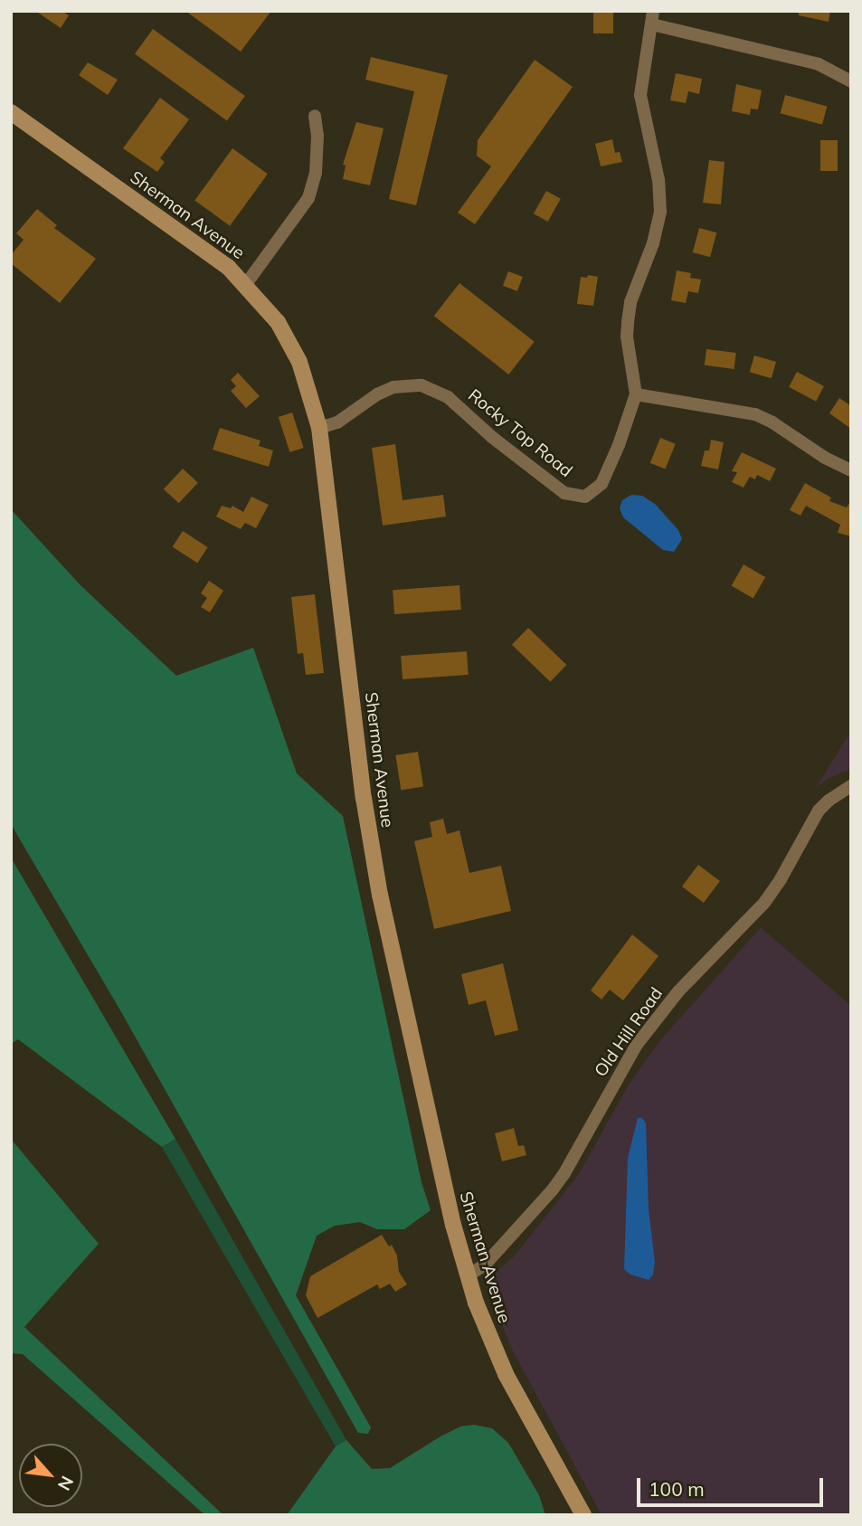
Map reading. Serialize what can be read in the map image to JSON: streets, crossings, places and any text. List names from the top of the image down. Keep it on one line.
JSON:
{"streets":{"main road":["Sherman Avenue"],"street":["Rocky Top Road","Old Hill Road"]},"crossings":[["Sherman Avenue","Rocky Top Road"],["Sherman Avenue","Old Hill Road"]],"scale_bar":"100 m","north":"bottom right"}
